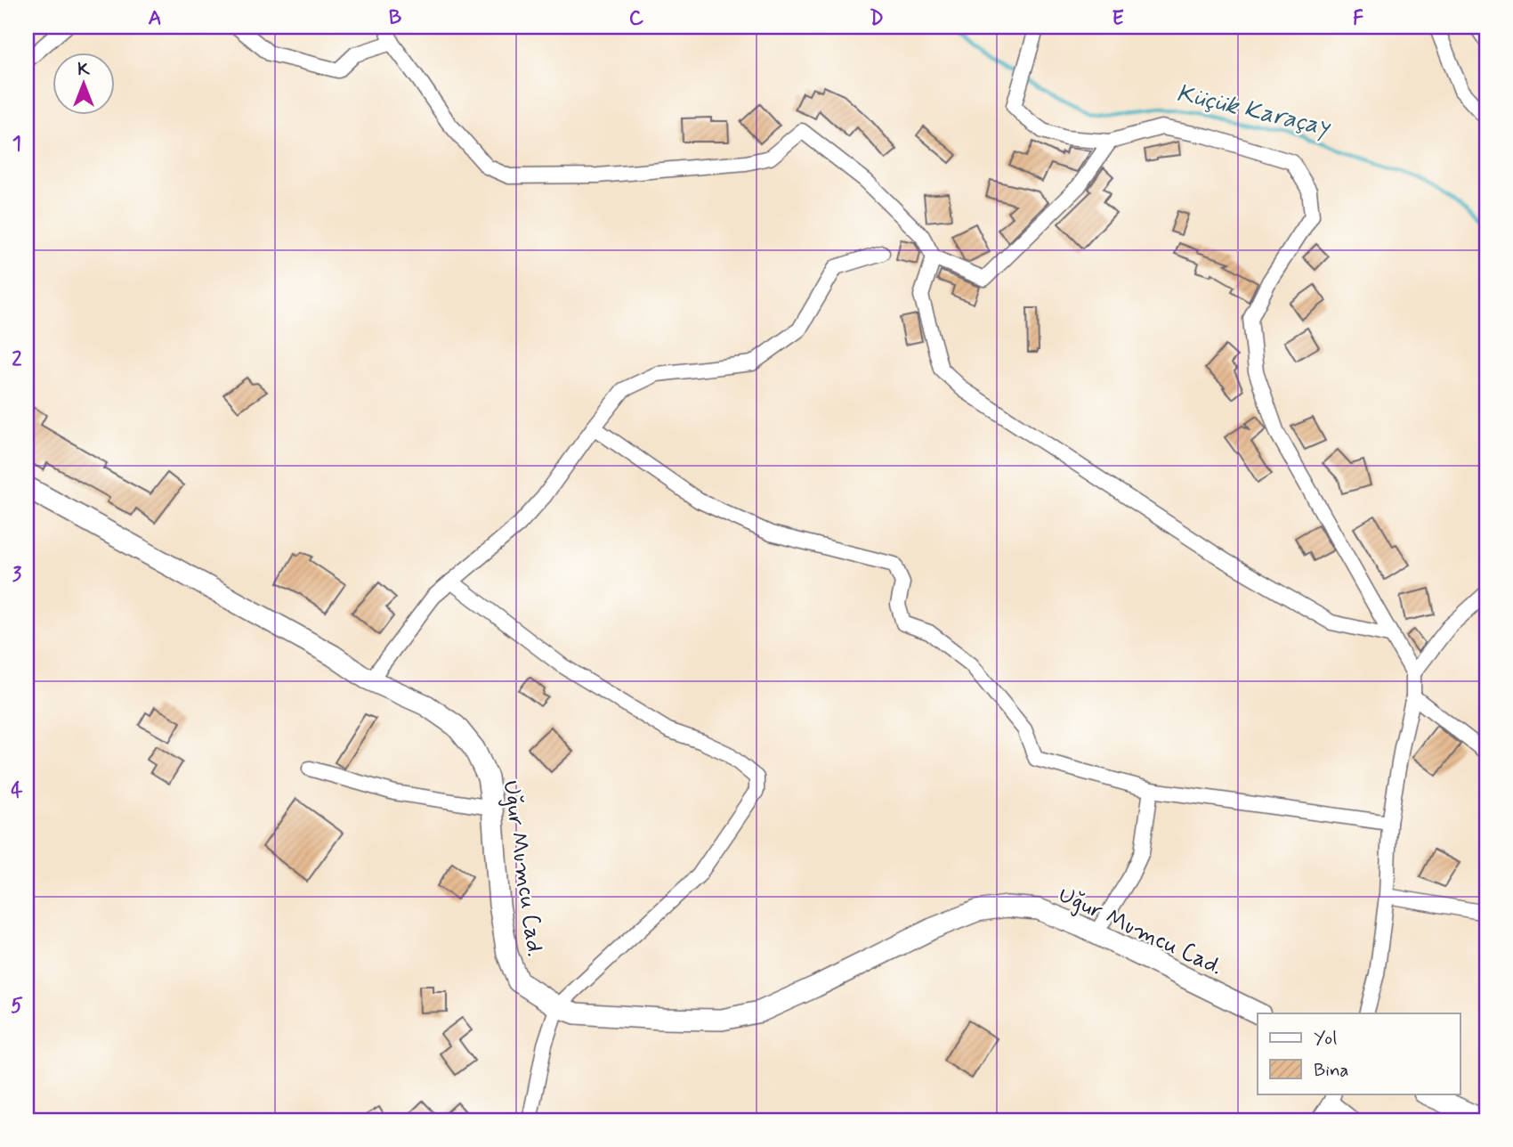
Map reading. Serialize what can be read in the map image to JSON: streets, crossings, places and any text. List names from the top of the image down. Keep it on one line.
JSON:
{"streets":{"street":["Uğur Mumcu Cad."]},"water":["Küçük Karaçay"],"legend":["Yol","Bina"],"north":"top","grid":{"columns":["A","B","C","D","E","F"],"rows":["1","2","3","4","5"]}}
